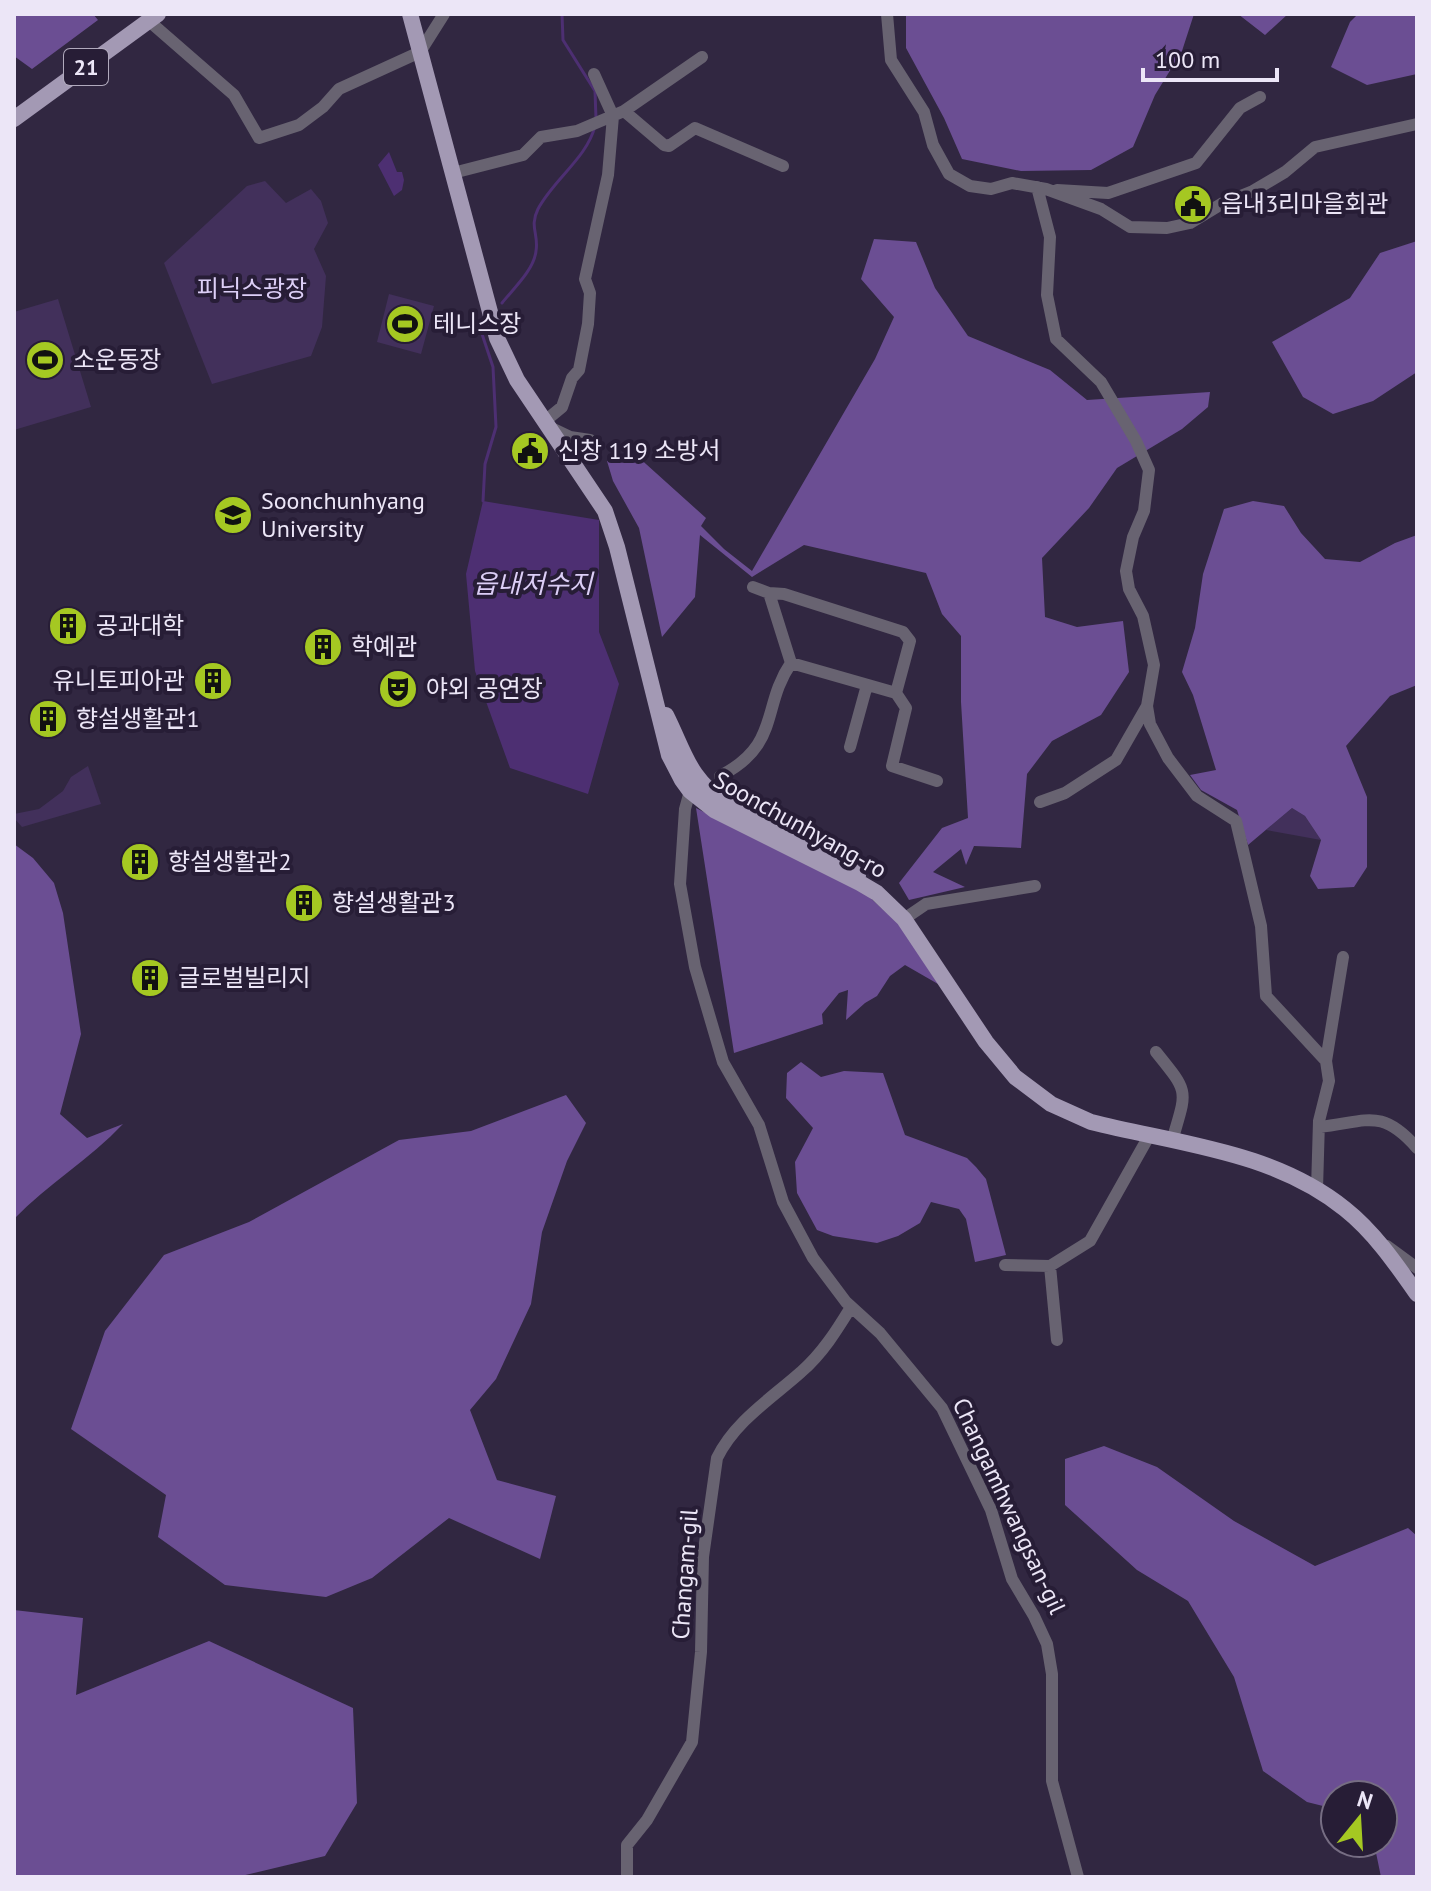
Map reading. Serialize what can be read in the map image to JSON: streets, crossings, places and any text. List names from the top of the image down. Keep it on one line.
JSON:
{"streets":{"main road":["21","Soonchunhyang-ro"],"street":["Changamhwangsan-gil","Changam-gil"]},"crossings":[["Soonchunhyang-ro","Changamhwangsan-gil"],["Changamhwangsan-gil","Changam-gil"]],"water":["읍내저수지"],"parks":["피닉스광장"],"places":{"public building":["읍내3리마을회관","신창 119 소방서"],"sports":["테니스장","소운동장"],"school or university":["Soonchunhyang University"],"building":["공과대학","학예관","유니토피아관","향설생활관1","향설생활관2","향설생활관3","글로벌빌리지"],"theatre":["야외 공연장"]},"scale_bar":"100 m","north":"top"}
